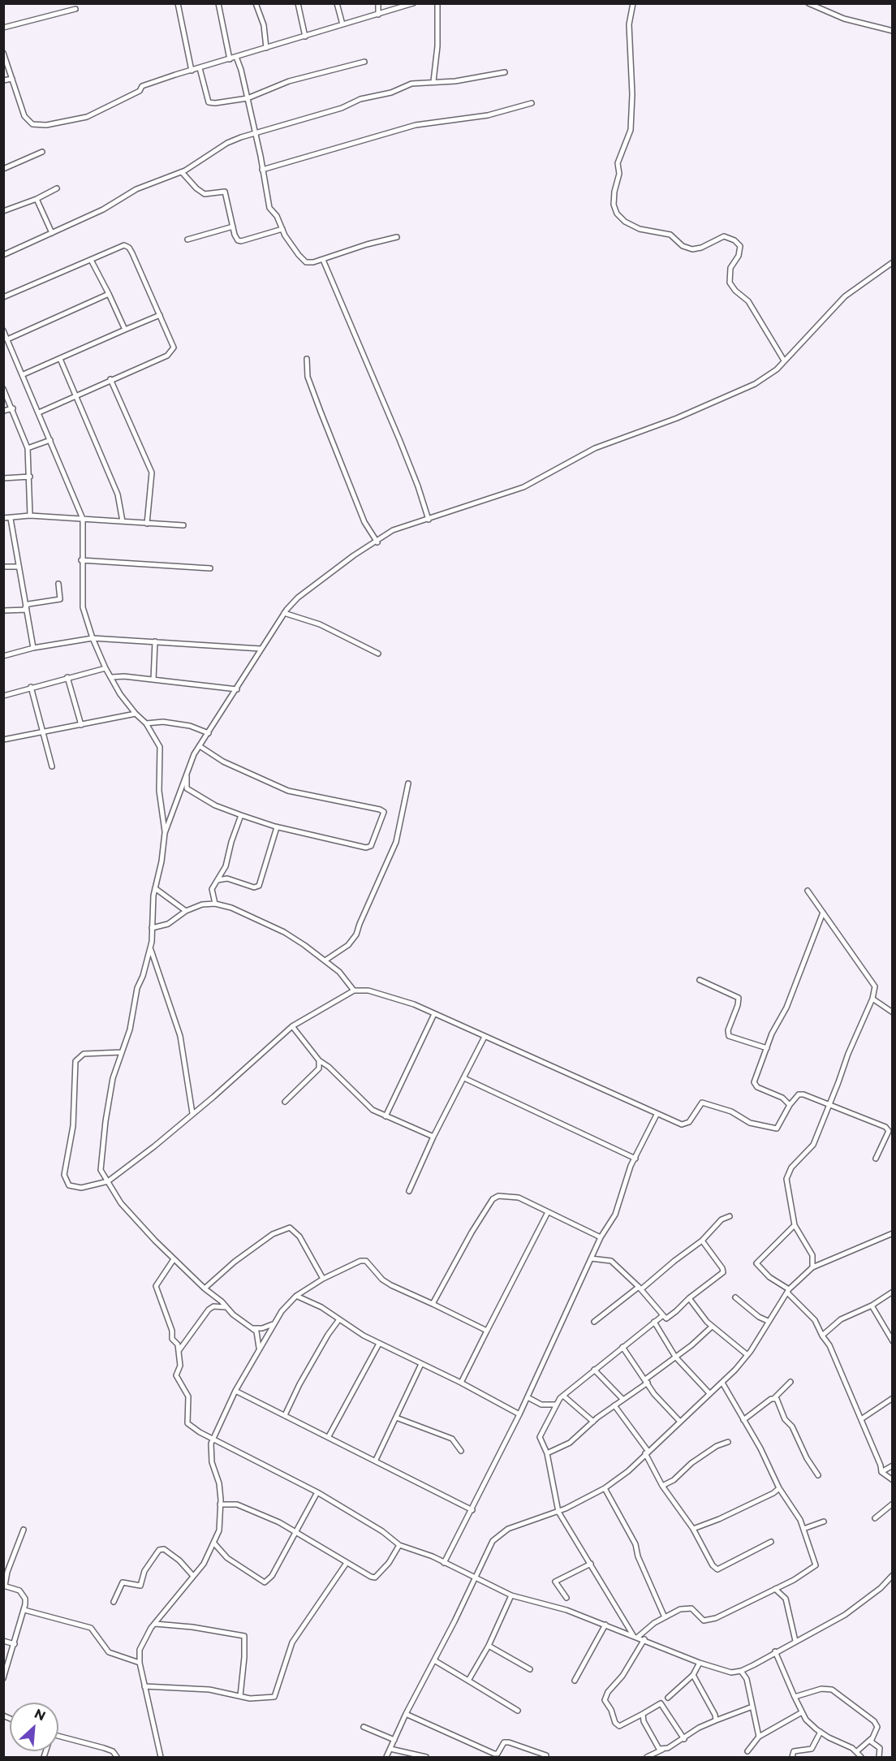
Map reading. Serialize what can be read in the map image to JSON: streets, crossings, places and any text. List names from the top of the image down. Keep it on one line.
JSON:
{"north":"top right"}
